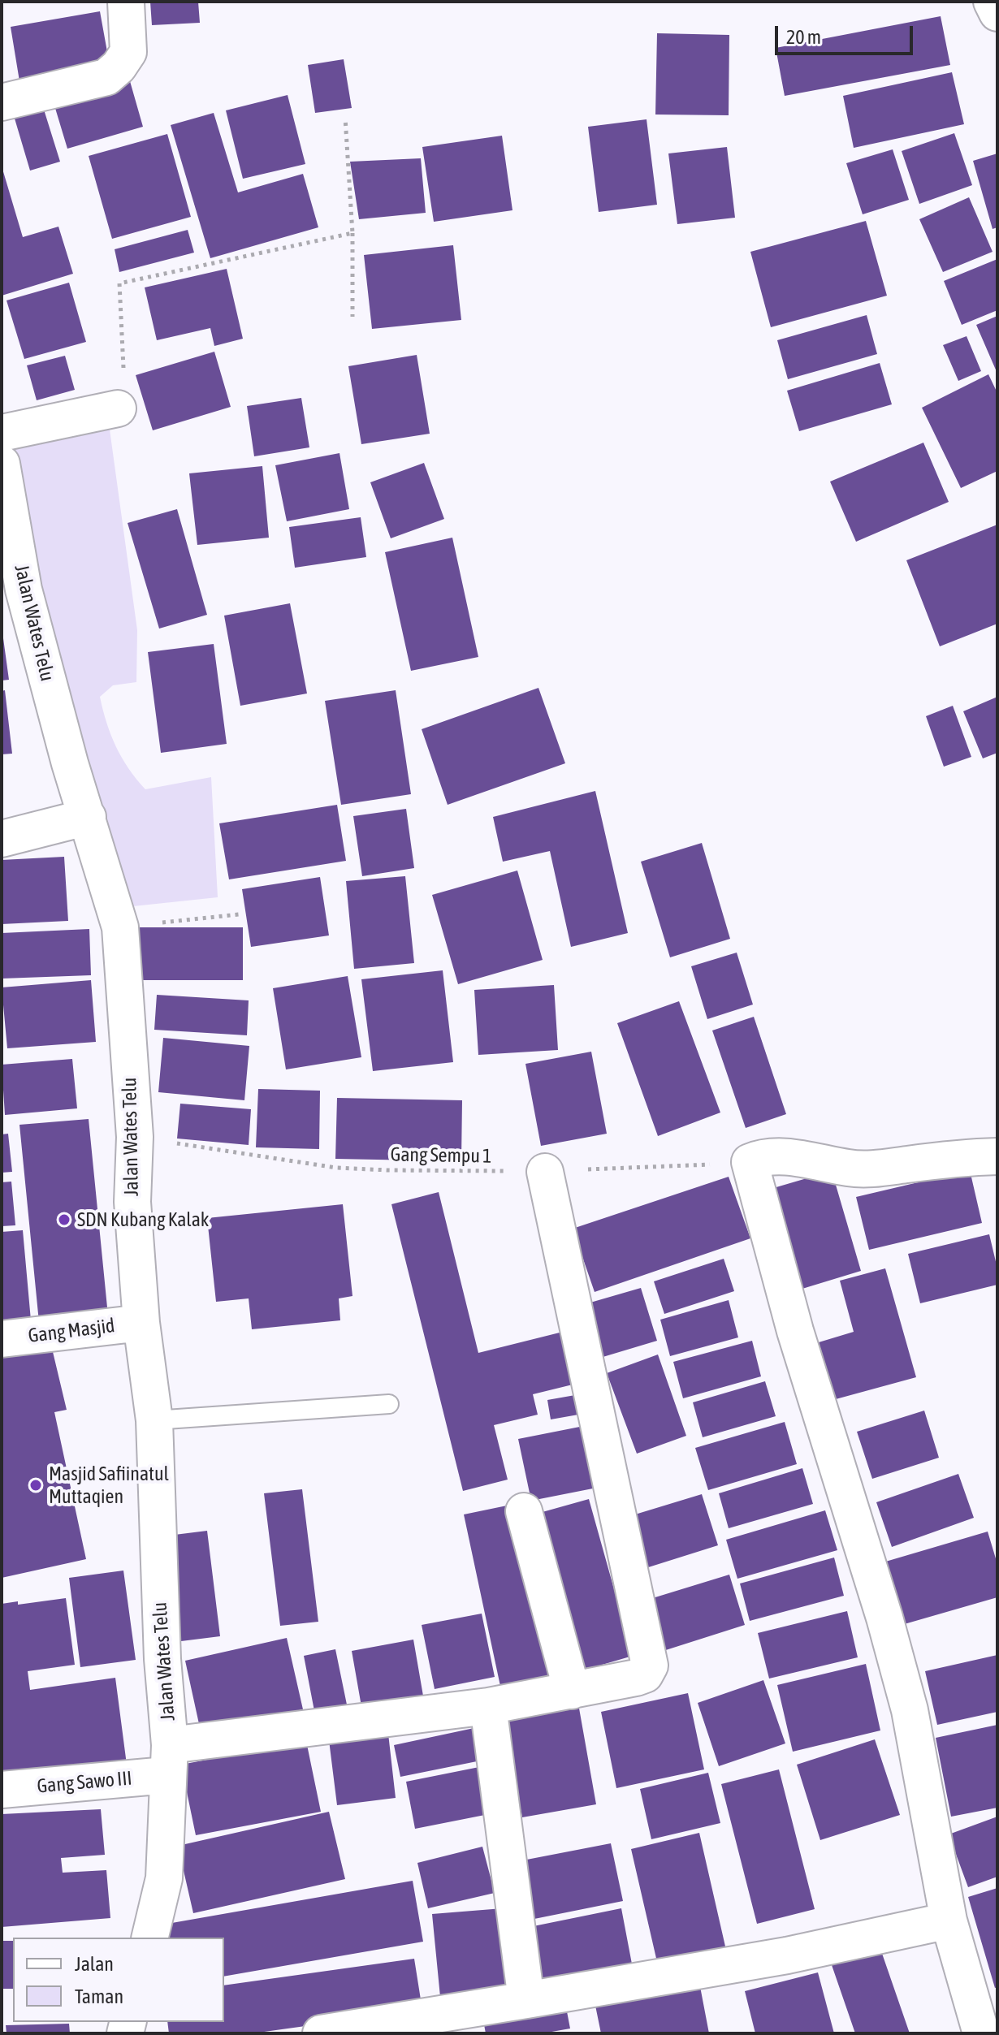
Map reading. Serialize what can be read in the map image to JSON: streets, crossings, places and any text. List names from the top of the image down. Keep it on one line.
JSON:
{"streets":{"street":["Jalan Wates Telu","Gang Masjid","Gang Sawo III"],"path":["Gang Sempu 1"]},"crossings":[["Jalan Wates Telu","Gang Sempu 1"],["Jalan Wates Telu","Gang Masjid"],["Jalan Wates Telu","Gang Sawo III"],["Gang Sempu 1","Gang Sawo III"]],"places":["SDN Kubang Kalak","Masjid Safiinatul Muttaqien"],"legend":["Jalan","Taman"],"scale_bar":"20 m"}
